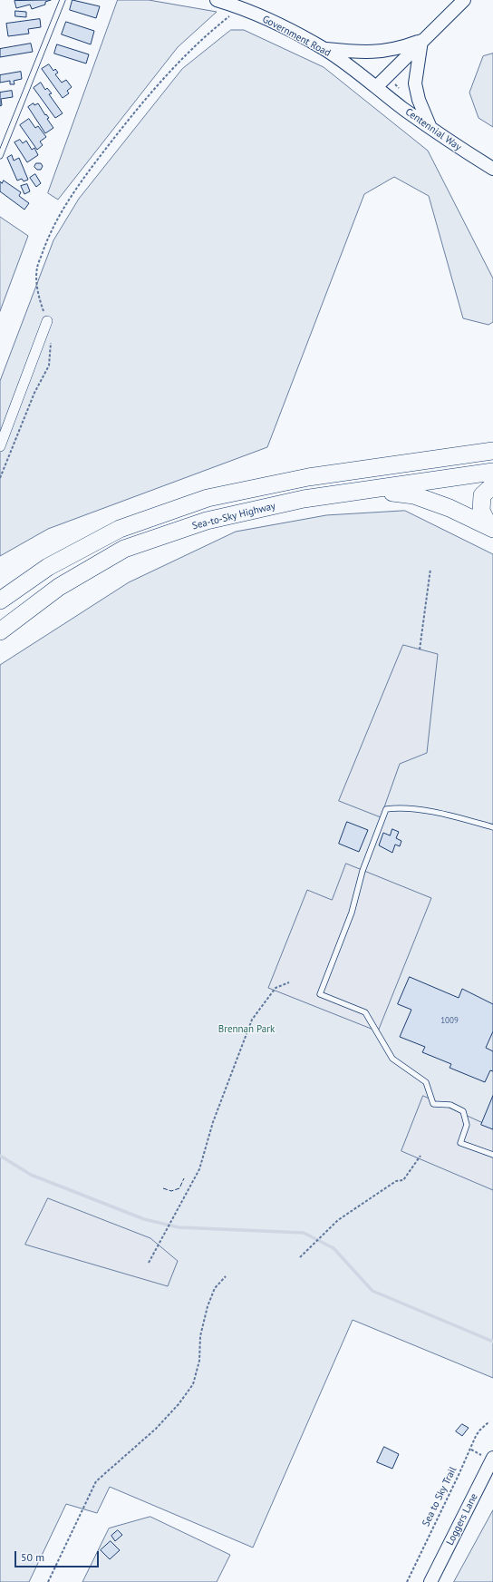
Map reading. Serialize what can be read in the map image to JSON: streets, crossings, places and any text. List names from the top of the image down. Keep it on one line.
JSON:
{"streets":{"highway":["Sea-to-Sky Highway"],"street":["Government Road","Centennial Way","Loggers Lane"],"path":["Sea to Sky Trail"]},"crossings":[["Government Road","Centennial Way"]],"parks":["Brennan Park"],"house_numbers":["1009"],"scale_bar":"50 m"}
